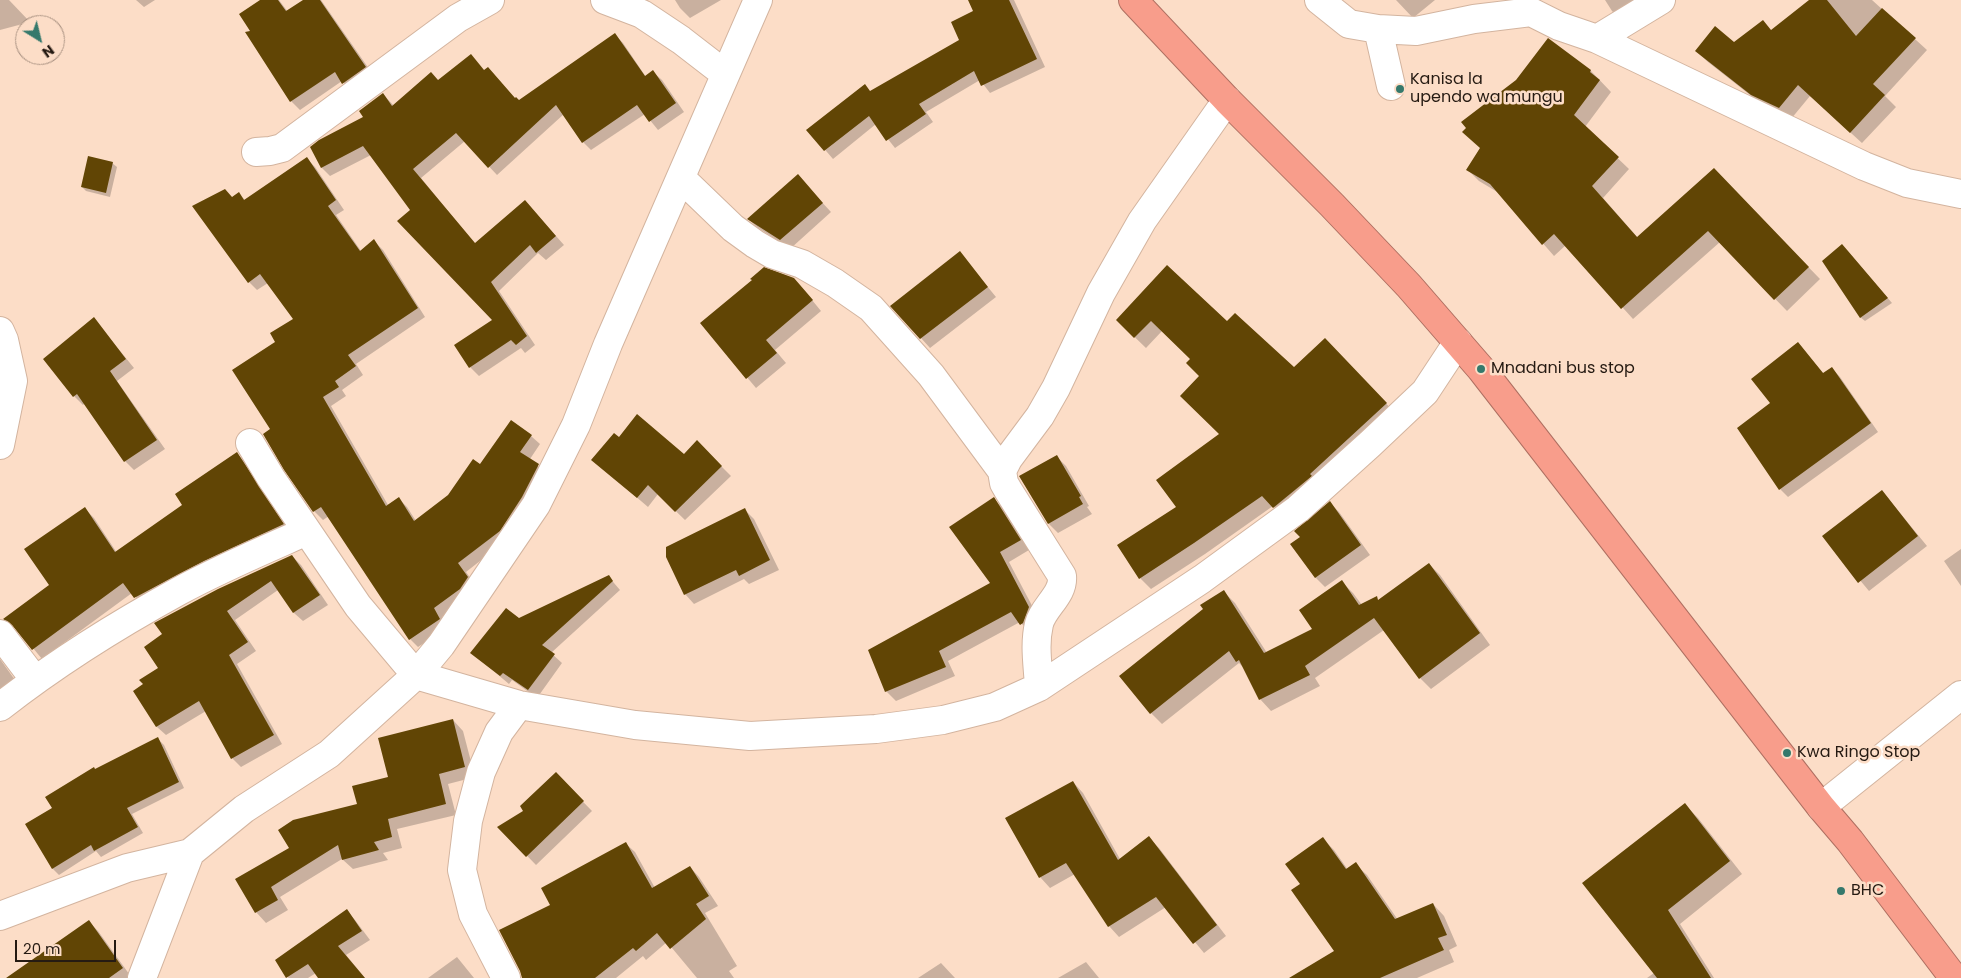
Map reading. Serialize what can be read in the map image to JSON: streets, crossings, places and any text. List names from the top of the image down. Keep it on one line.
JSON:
{"places":["Kanisa la upendo wa mungu","Mnadani bus stop","Kwa Ringo Stop","BHC"],"scale_bar":"20 m","north":"bottom right"}
